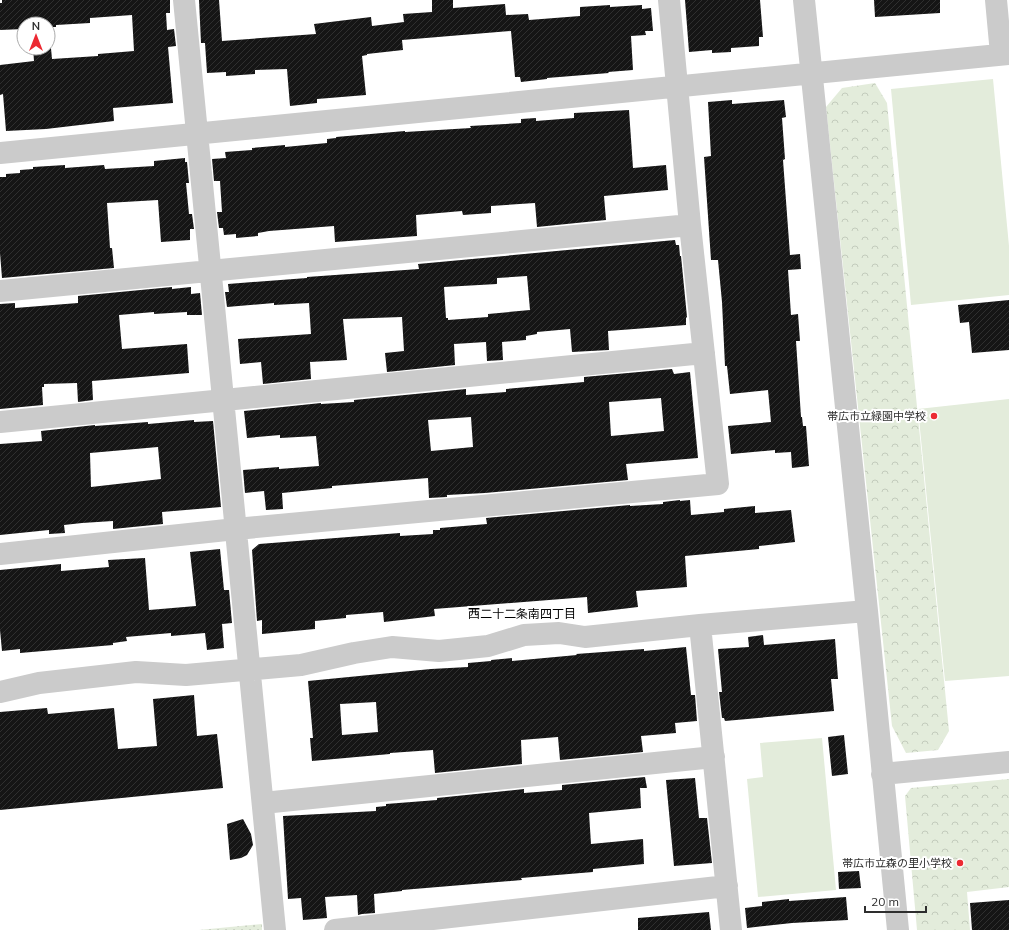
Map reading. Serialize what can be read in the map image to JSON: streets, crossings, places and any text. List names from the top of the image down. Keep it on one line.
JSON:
{"districts":["西二十二条南四丁目"],"places":["帯広市立緑園中学校","帯広市立森の里小学校"],"scale_bar":"20 m","north":"top"}
